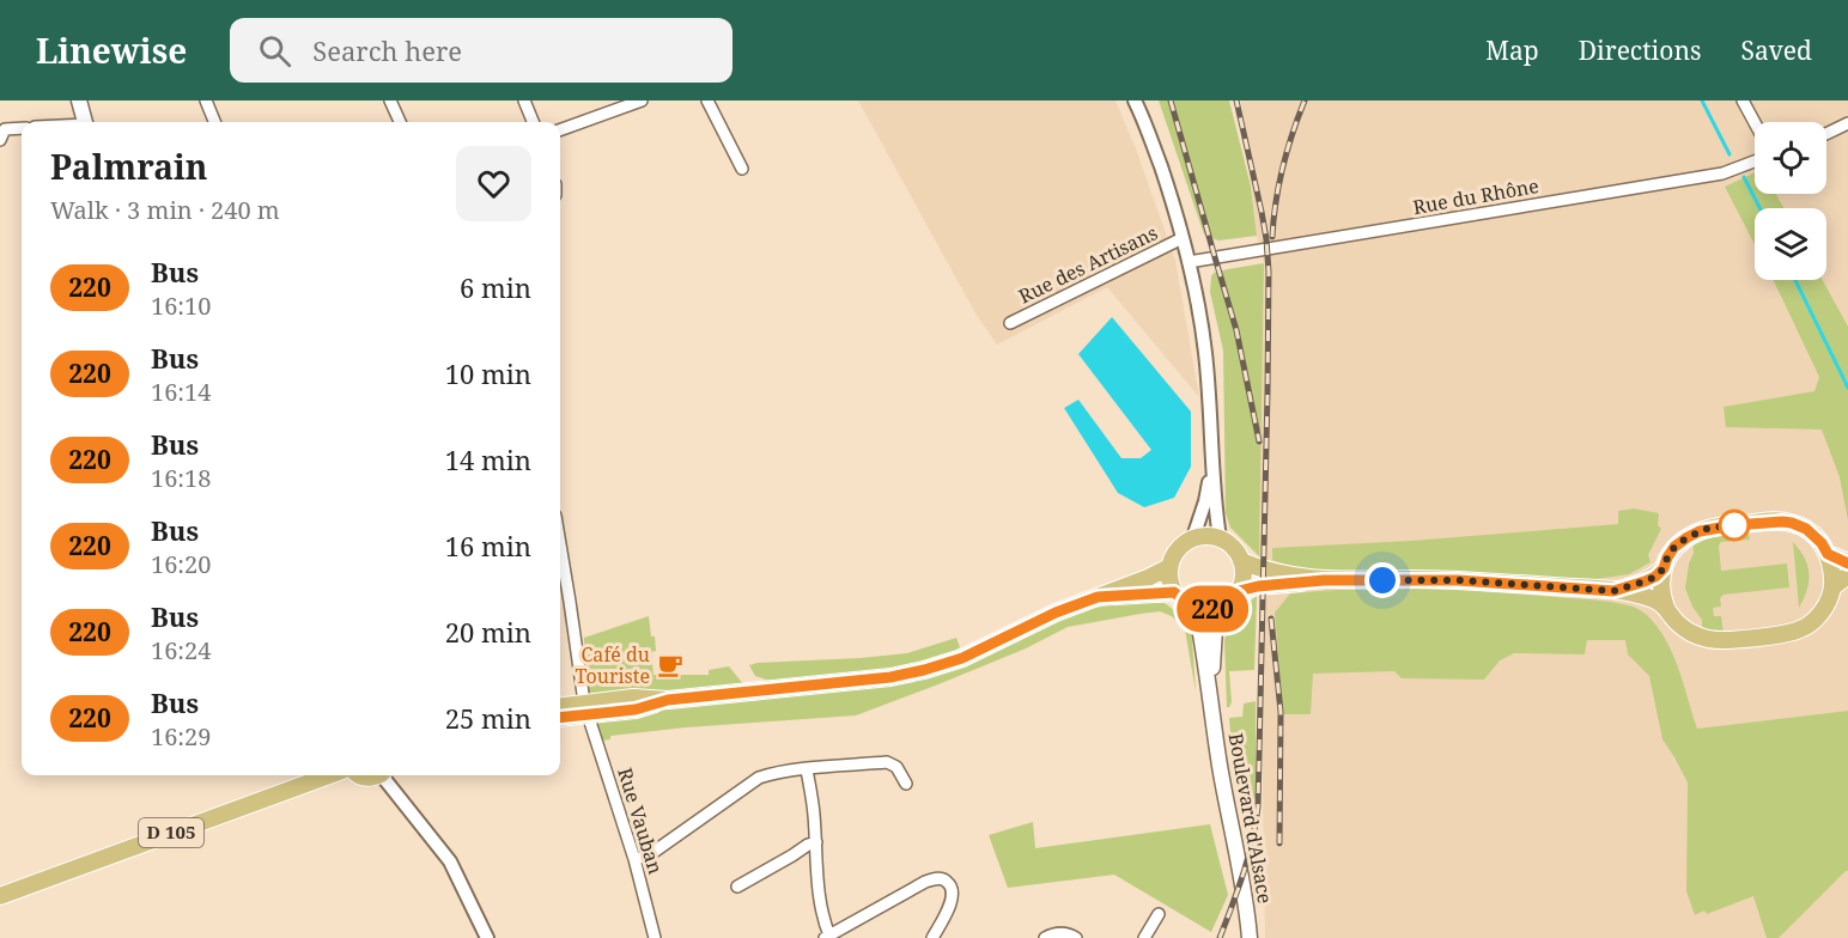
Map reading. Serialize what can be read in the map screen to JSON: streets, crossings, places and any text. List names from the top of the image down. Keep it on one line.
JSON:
{"streets":{"main road":["Boulevard d'Alsace","D 105"],"street":["Rue du Rhône","Rue des Artisans","Rue Vauban"]},"places":{"cafe":["Café du Touriste"]},"lines":["bus line 220"],"page":{"header":"Linewise","search":"Search here","nav":["Map","Directions","Saved"],"on_map":"220","heading":["Palmrain","Walk · 3 min · 240 m"],"list":[{"mark":"220","name":"Bus","note":"16:10","value":"6 min"},{"mark":"220","name":"Bus","note":"16:14","value":"10 min"},{"mark":"220","name":"Bus","note":"16:18","value":"14 min"},{"mark":"220","name":"Bus","note":"16:20","value":"16 min"},{"mark":"220","name":"Bus","note":"16:24","value":"20 min"},{"mark":"220","name":"Bus","note":"16:29","value":"25 min"}]}}
